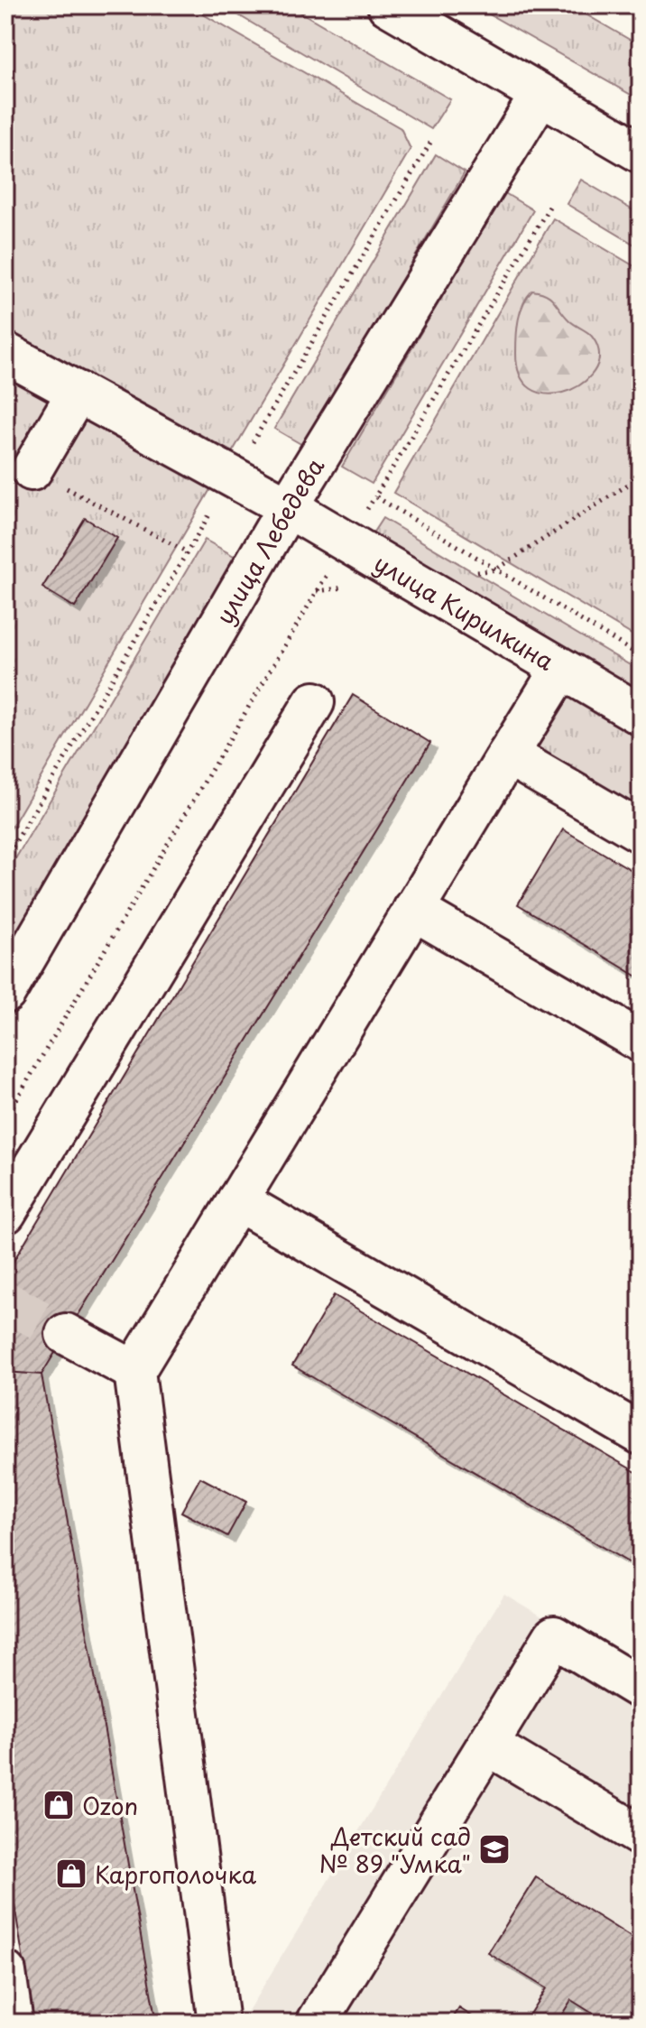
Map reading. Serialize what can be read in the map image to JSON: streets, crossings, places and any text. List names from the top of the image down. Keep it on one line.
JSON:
{"streets":{"street":["улица Лебедева","улица Кирилкина"]},"crossings":[["улица Лебедева","улица Кирилкина"]],"places":{"shop":["Ozon","Каргополочка"],"school or university":["Детский сад № 89 \"Умка\""]}}
